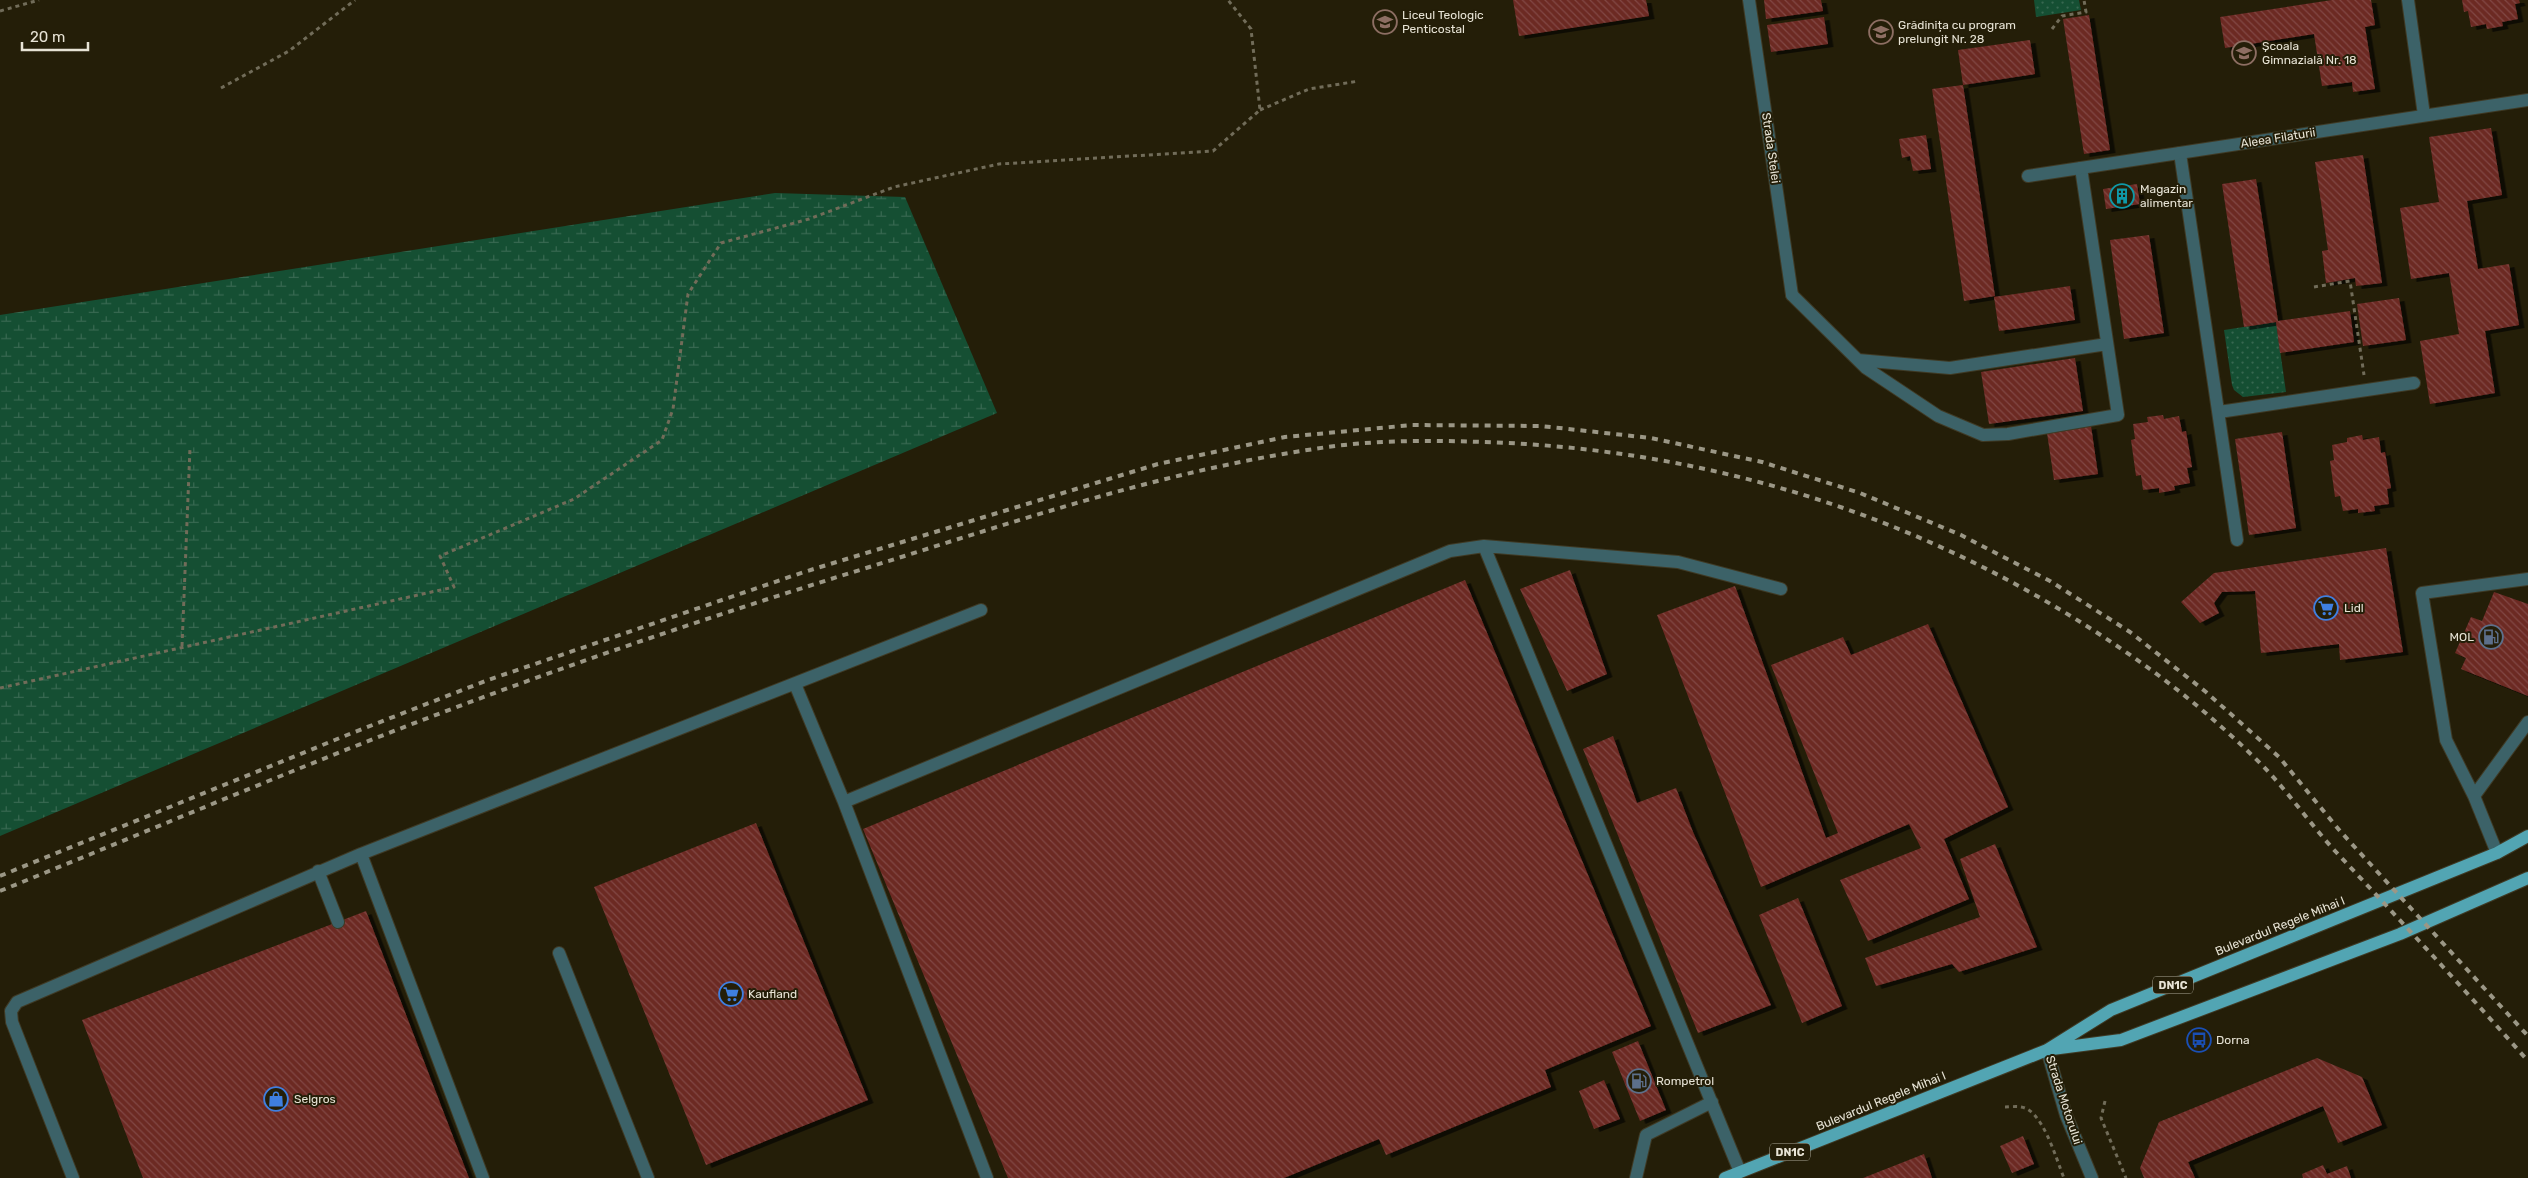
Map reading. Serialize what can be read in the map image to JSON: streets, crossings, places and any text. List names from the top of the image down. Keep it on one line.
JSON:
{"streets":{"main road":["Bulevardul Regele Mihai I","DN1C"],"street":["Aleea Filaturii","Strada Stelei","Strada Motorului"]},"crossings":[["Bulevardul Regele Mihai I","Strada Motorului"]],"places":{"school or university":["Liceul Teologic Penticostal","Grădinița cu program prelungit Nr. 28","Școala Gimnazială Nr. 18"],"building":["Magazin alimentar"],"supermarket":["Lidl","Kaufland"],"fuel station":["MOL","Rompetrol"],"bus stop":["Dorna"],"shop":["Selgros"]},"scale_bar":"20 m"}
